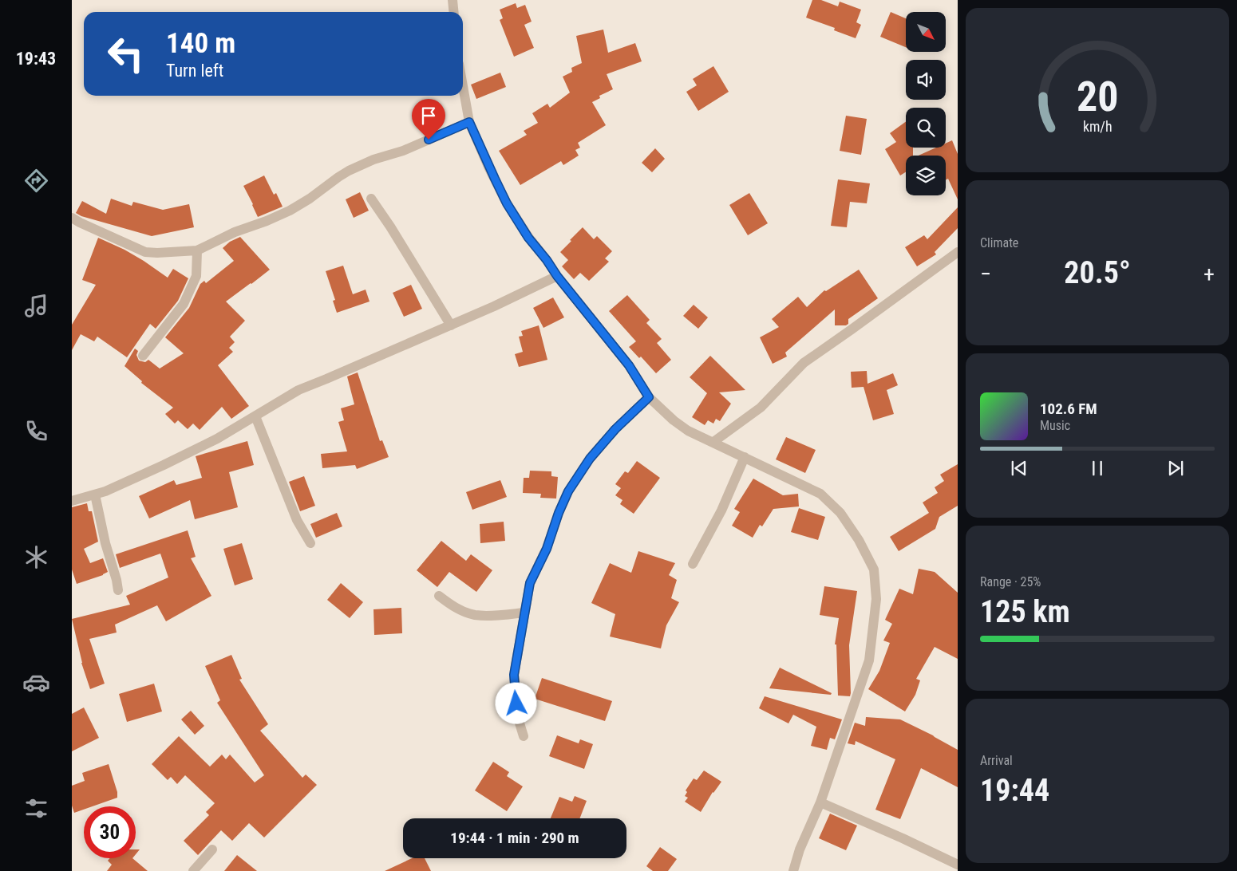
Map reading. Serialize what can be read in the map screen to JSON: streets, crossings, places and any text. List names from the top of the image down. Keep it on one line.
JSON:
{"north":"bottom right","page":{"tabs":"19:43","turn":["140 m","Turn left"],"tile":["Climate",["Range · 25%","125 km"],["Arrival","19:44"]],"heat":["−","20.5°","+"],"song":["102.6 FM","Music"],"limit":"30","trip":"19:44 · 1 min · 290 m","gauge":["20","km/h"]}}
